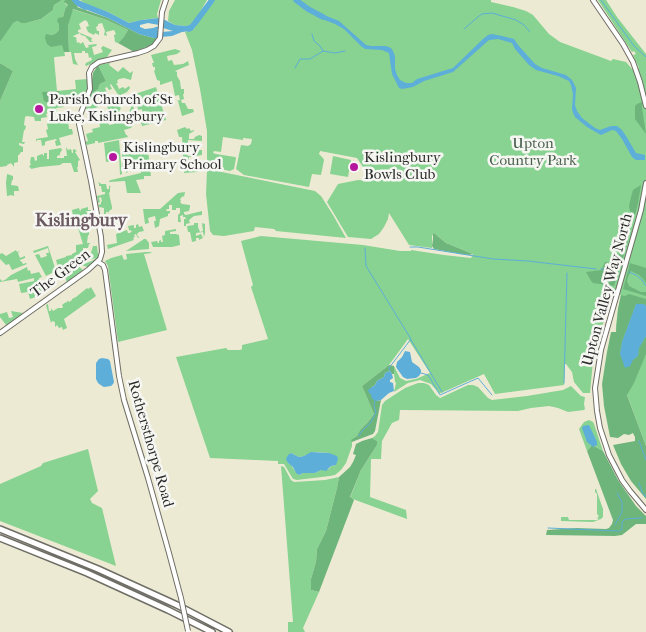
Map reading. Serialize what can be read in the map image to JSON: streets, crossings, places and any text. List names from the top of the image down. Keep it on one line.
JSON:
{"streets":{"street":["The Green","Upton Valley Way North","Rothersthorpe Road"]},"crossings":[["The Green","Rothersthorpe Road"]],"districts":["Kislingbury"],"parks":["Upton Country Park"],"places":["Parish Church of St Luke, Kislingbury","Kislingbury Primary School","Kislingbury Bowls Club"]}
